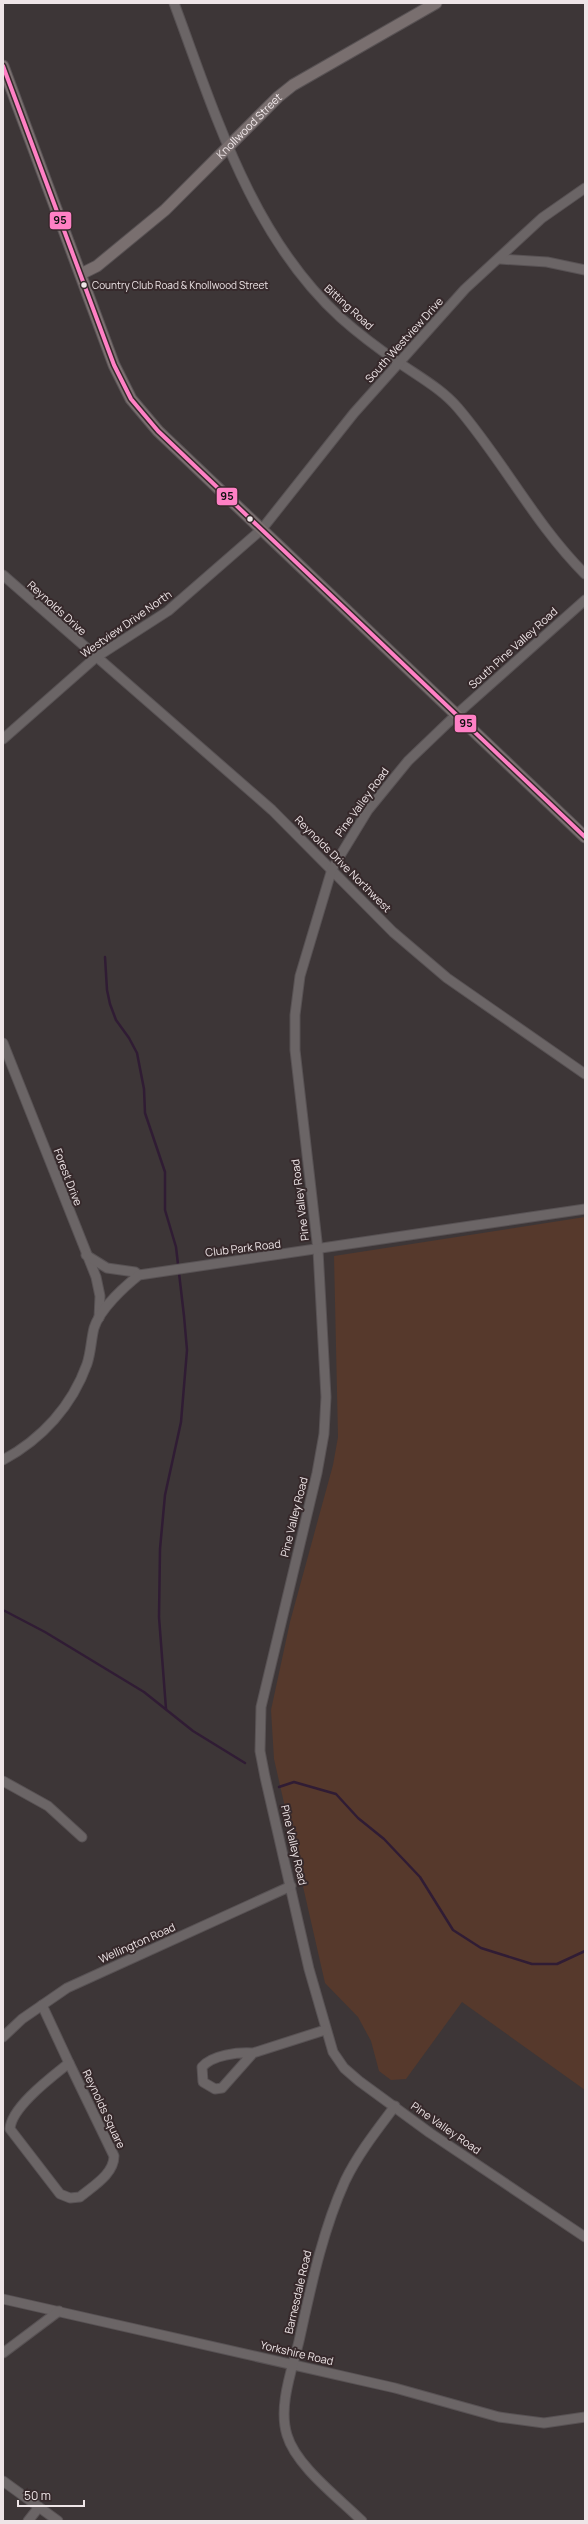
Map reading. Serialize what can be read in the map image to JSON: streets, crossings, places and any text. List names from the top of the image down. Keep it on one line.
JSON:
{"streets":{"main road":["Knollwood Street"],"street":["Bitting Road","South Westview Drive","Reynolds Drive","Westview Drive North","South Pine Valley Road","Pine Valley Road","Reynolds Drive Northwest","Forest Drive","Club Park Road","Wellington Road","Reynolds Square","Barnesdale Road","Yorkshire Road"]},"crossings":[["Knollwood Street","Bitting Road"],["Bitting Road","South Westview Drive"],["South Westview Drive","Westview Drive North"],["Reynolds Drive","Westview Drive North"],["Reynolds Drive","Reynolds Drive Northwest"],["Westview Drive North","Reynolds Drive Northwest"],["South Pine Valley Road","Pine Valley Road"],["Pine Valley Road","Reynolds Drive Northwest"],["Pine Valley Road","Club Park Road"],["Pine Valley Road","Wellington Road"],["Pine Valley Road","Barnesdale Road"],["Wellington Road","Reynolds Square"],["Barnesdale Road","Yorkshire Road"]],"places":["Country Club Road & Knollwood Street"],"lines":["transit line 95"],"scale_bar":"50 m"}
